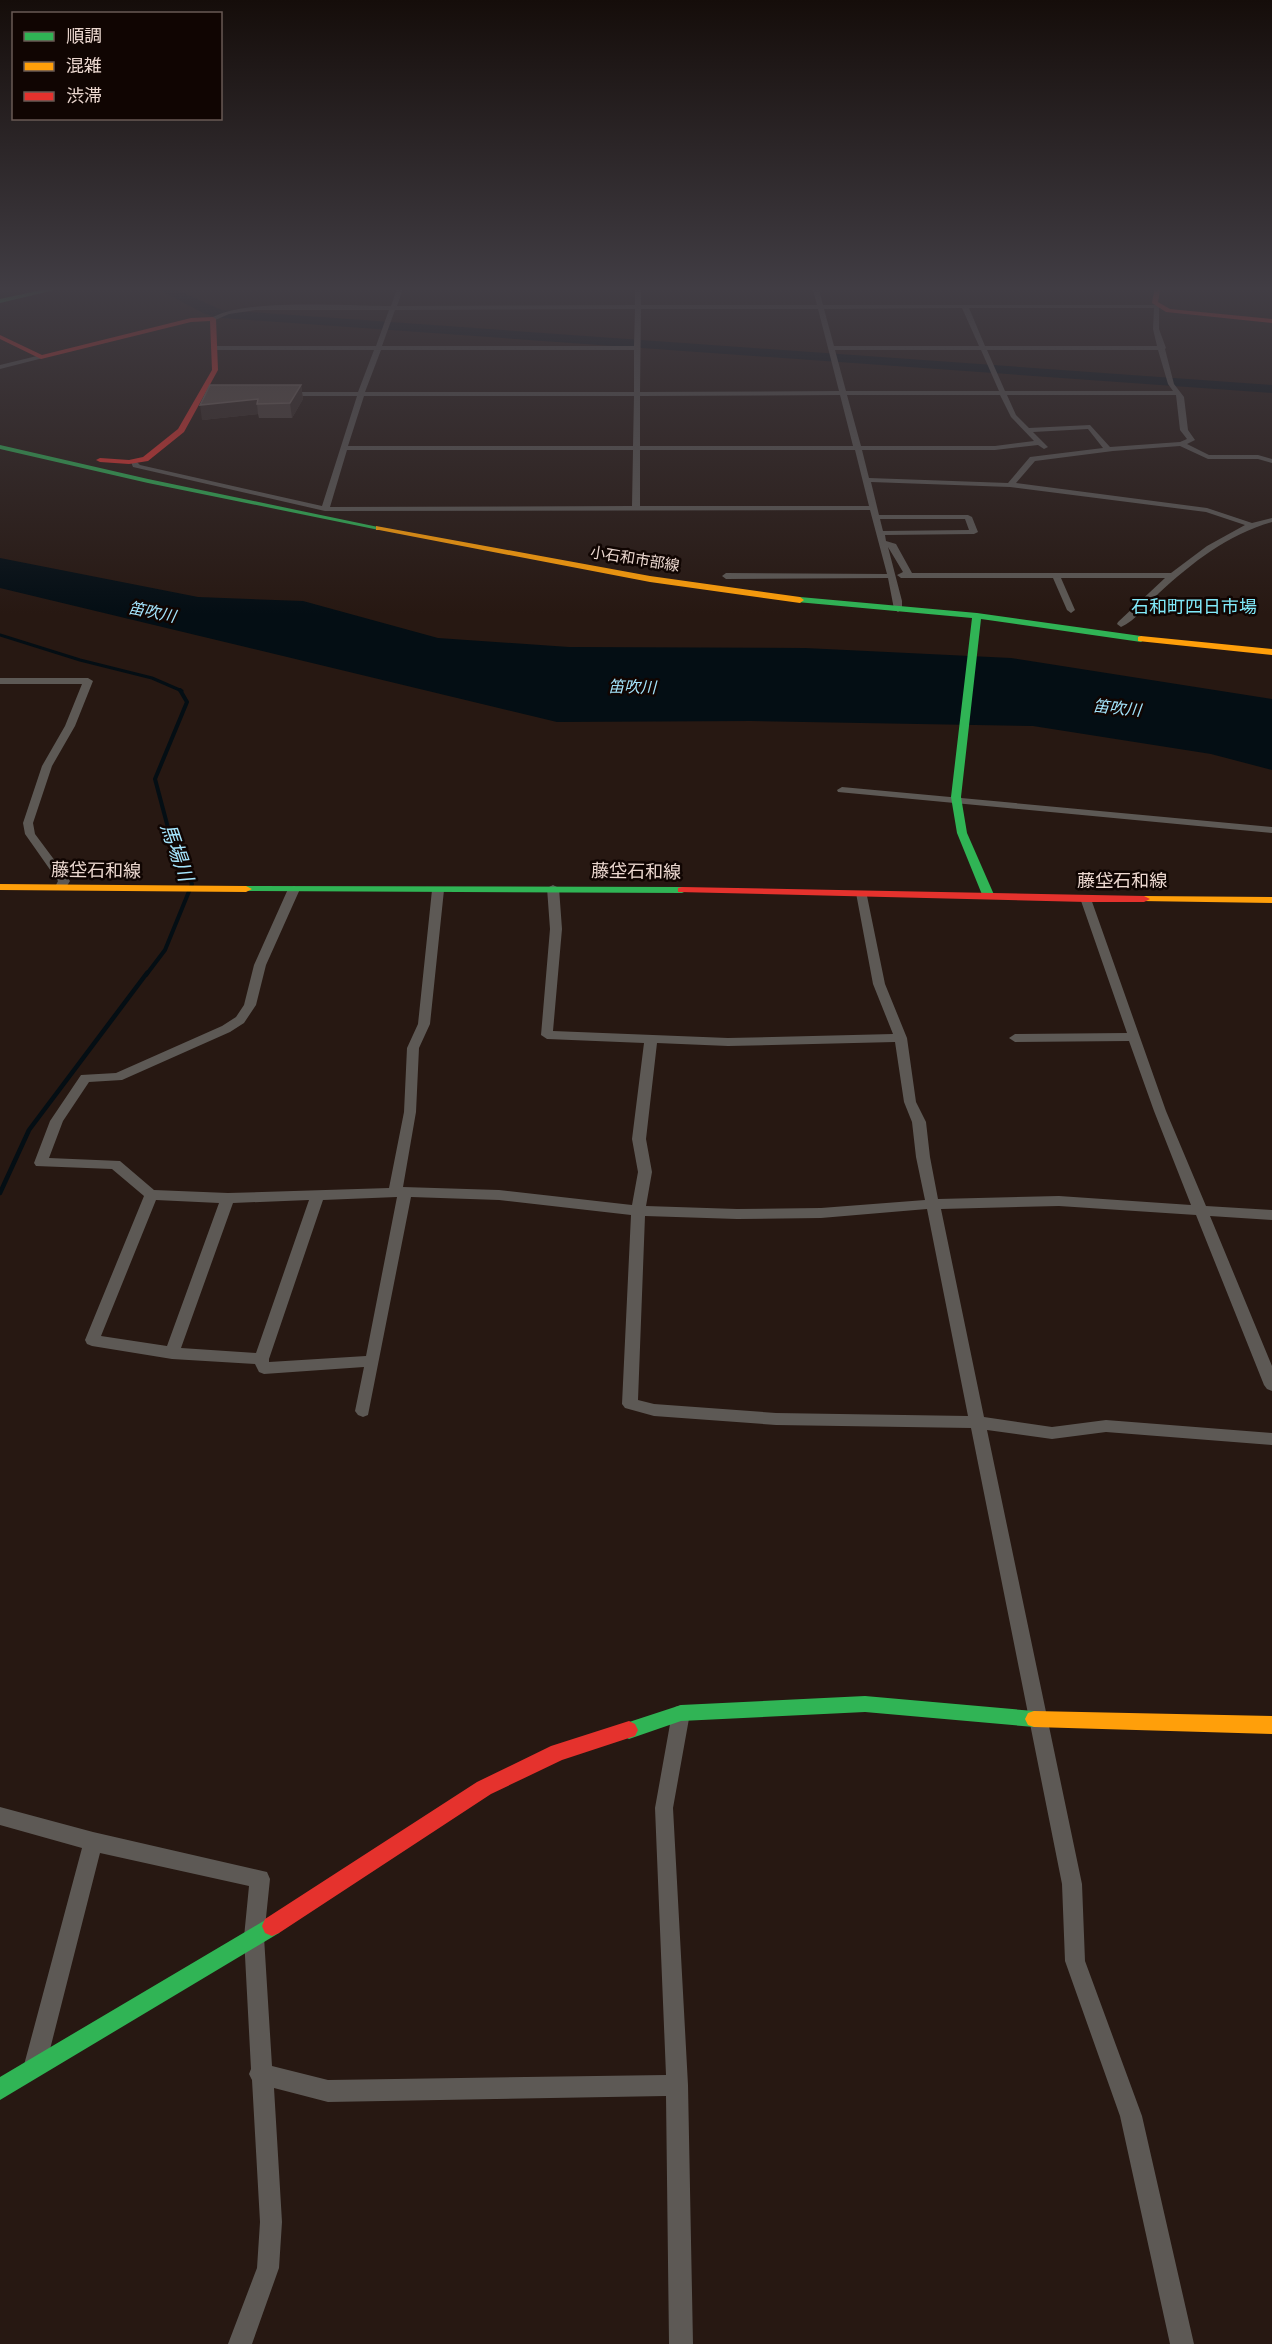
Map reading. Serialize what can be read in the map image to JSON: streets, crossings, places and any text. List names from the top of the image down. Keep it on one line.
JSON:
{"streets":{"main road":["小石和市部線","藤垈石和線"]},"districts":["石和町四日市場"],"water":["笛吹川","馬場川"],"legend":["順調","混雑","渋滞"]}
